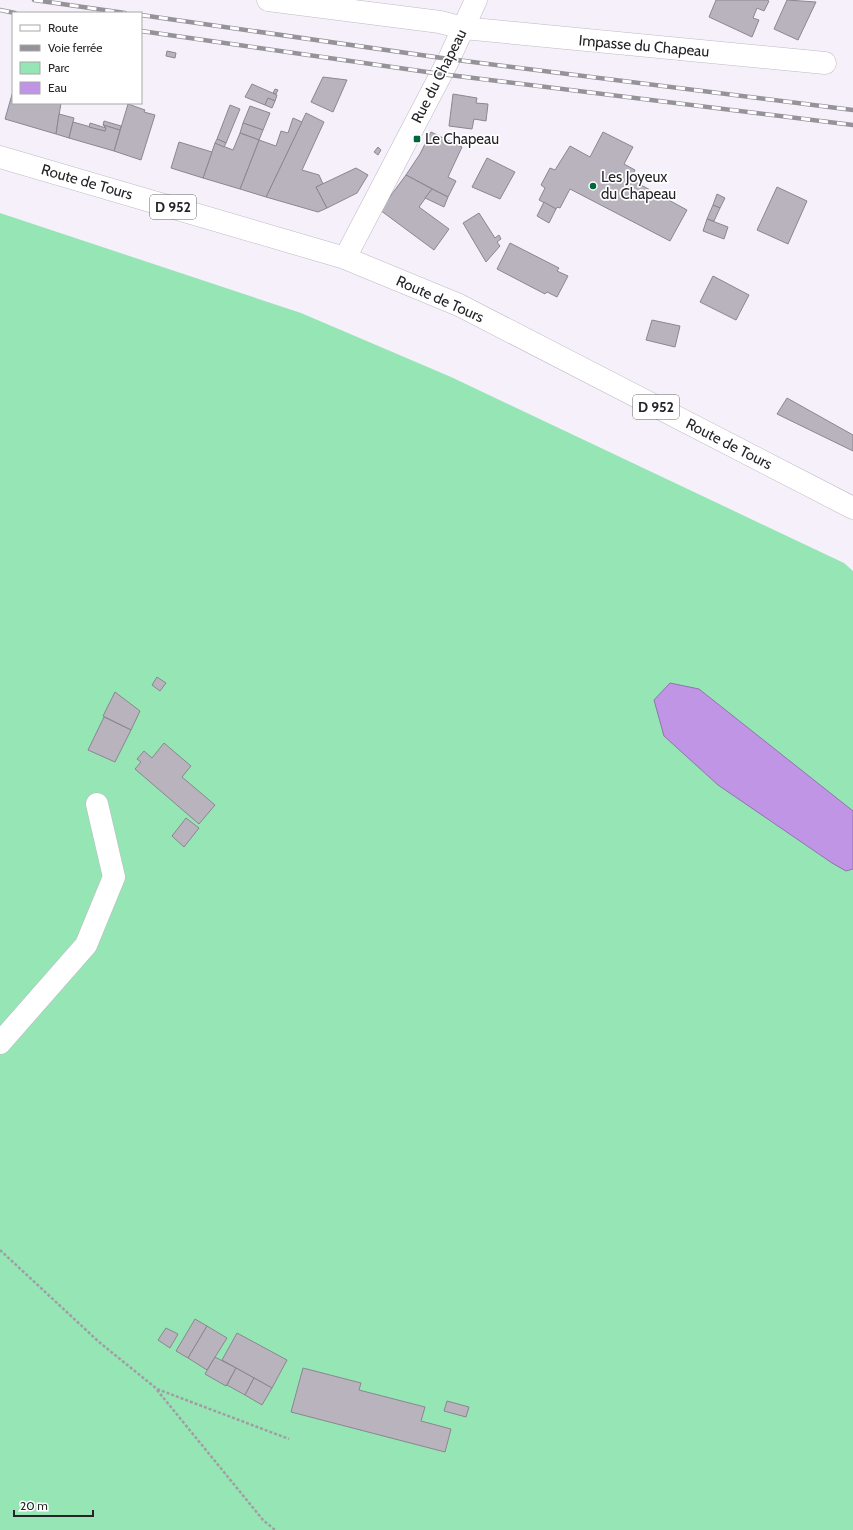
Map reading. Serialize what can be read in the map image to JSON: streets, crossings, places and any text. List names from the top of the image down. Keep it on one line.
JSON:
{"streets":{"street":["Impasse du Chapeau","Rue du Chapeau","Route de Tours","D 952"]},"crossings":[["Impasse du Chapeau","Rue du Chapeau"],["Rue du Chapeau","Route de Tours"]],"places":{"transit":["Le Chapeau"],"other":["Les Joyeux du Chapeau"]},"legend":["Route","Voie ferrée","Parc","Eau"],"scale_bar":"20 m"}
